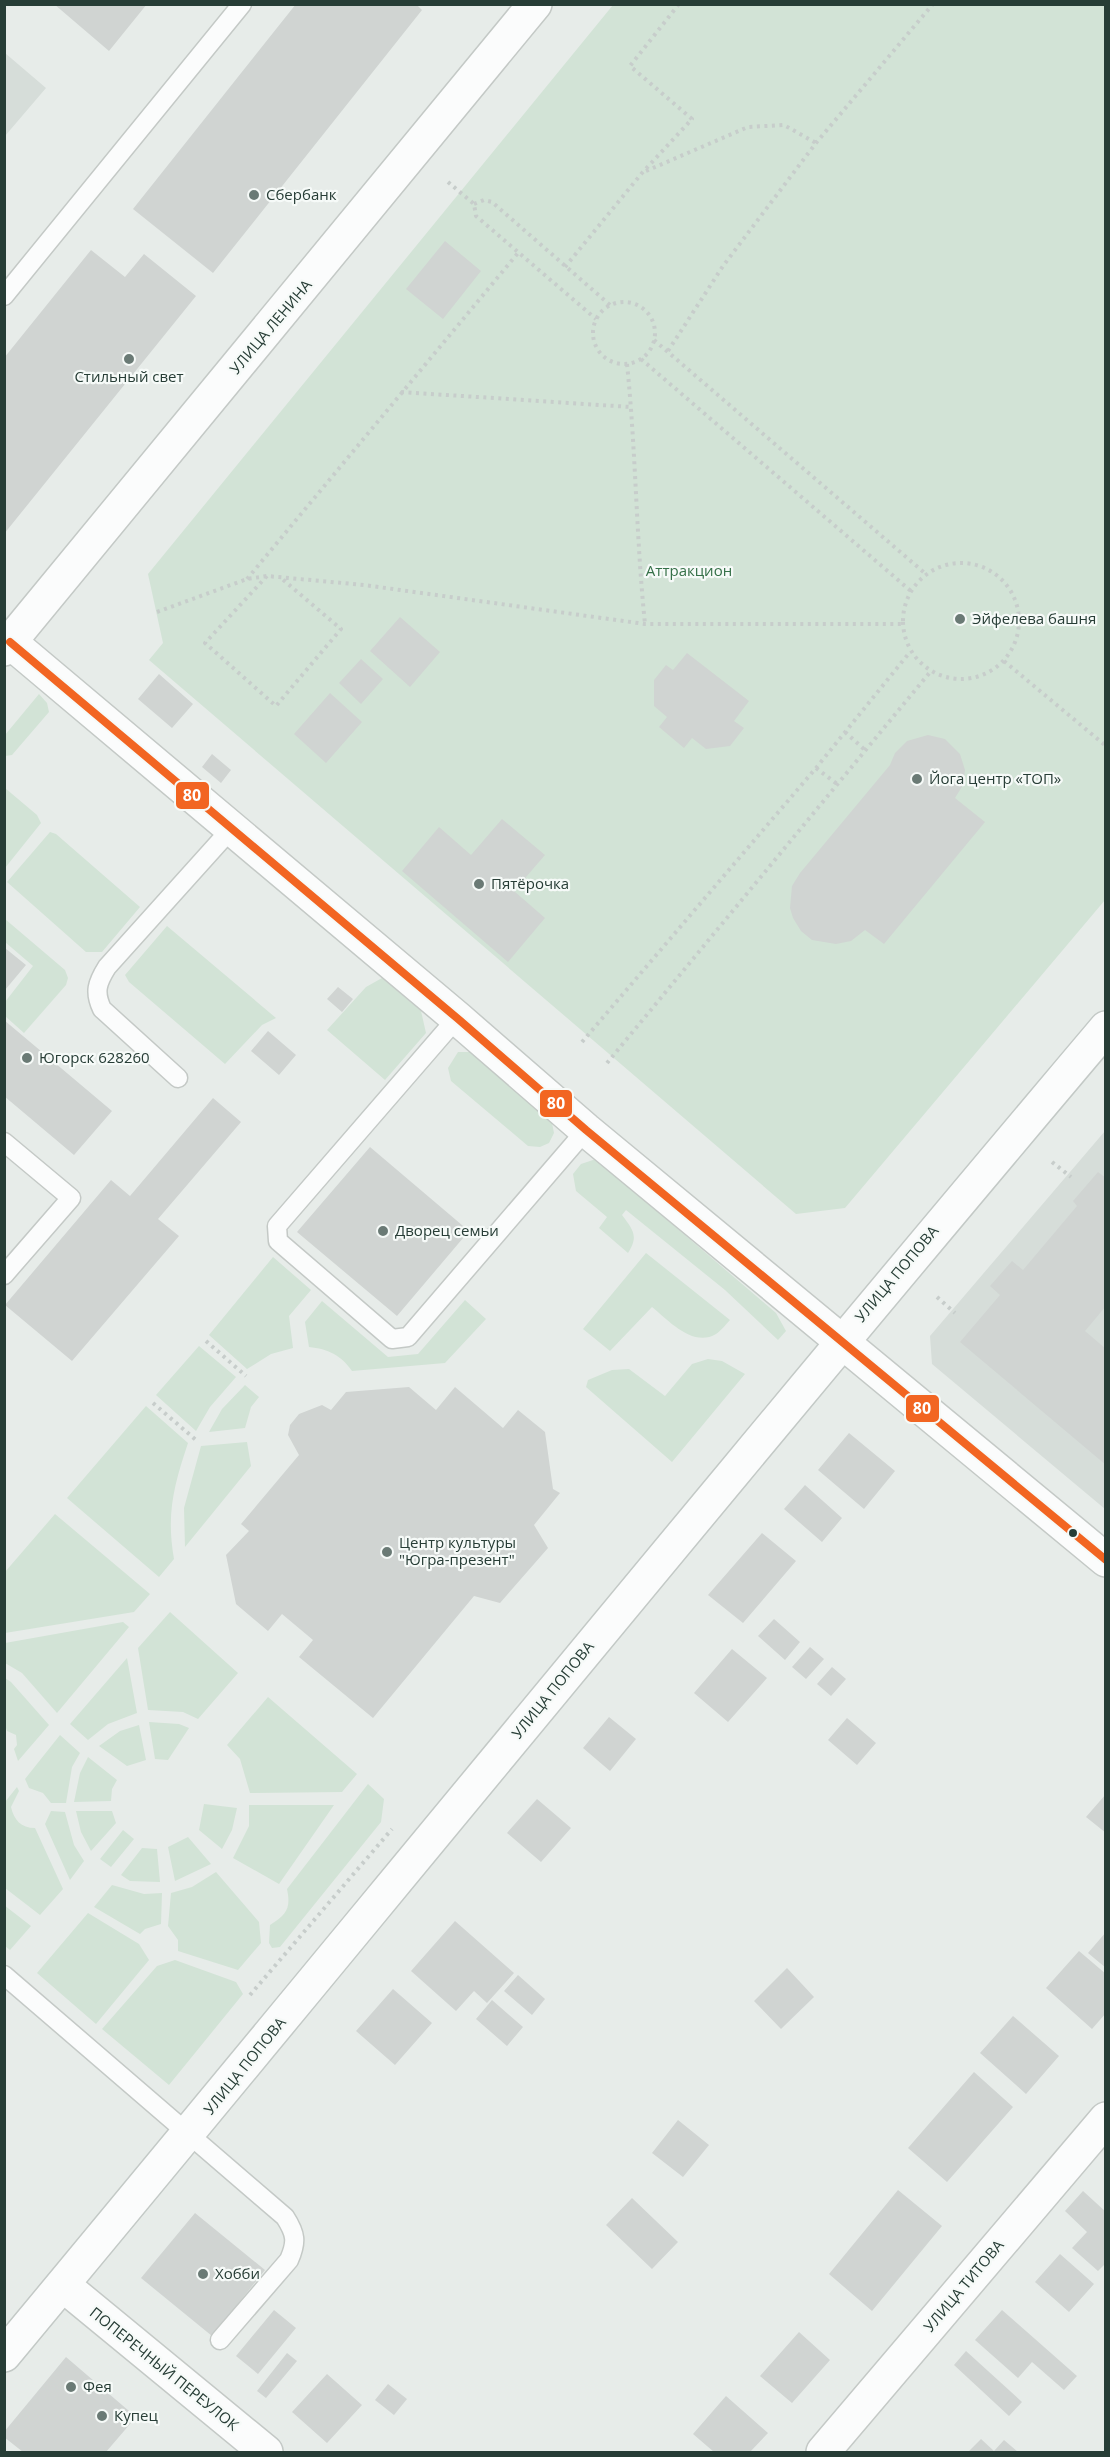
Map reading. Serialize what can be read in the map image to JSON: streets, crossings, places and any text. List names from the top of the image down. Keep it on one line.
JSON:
{"streets":{"street":["УЛИЦА ЛЕНИНА","УЛИЦА ПОПОВА","УЛИЦА ТИТОВА","ПОПЕРЕЧНЫЙ ПЕРЕУЛОК"]},"crossings":[["УЛИЦА ПОПОВА","ПОПЕРЕЧНЫЙ ПЕРЕУЛОК"]],"parks":["Аттракцион"],"places":["Сбербанк","Стильный свет","Эйфелева башня","Йога центр «ТОП»","Пятёрочка","Югорск 628260","Дворец семьи","Центр культуры \"Югра-презент\"","Хобби","Фея","Купец"],"lines":["transit line 80"]}
